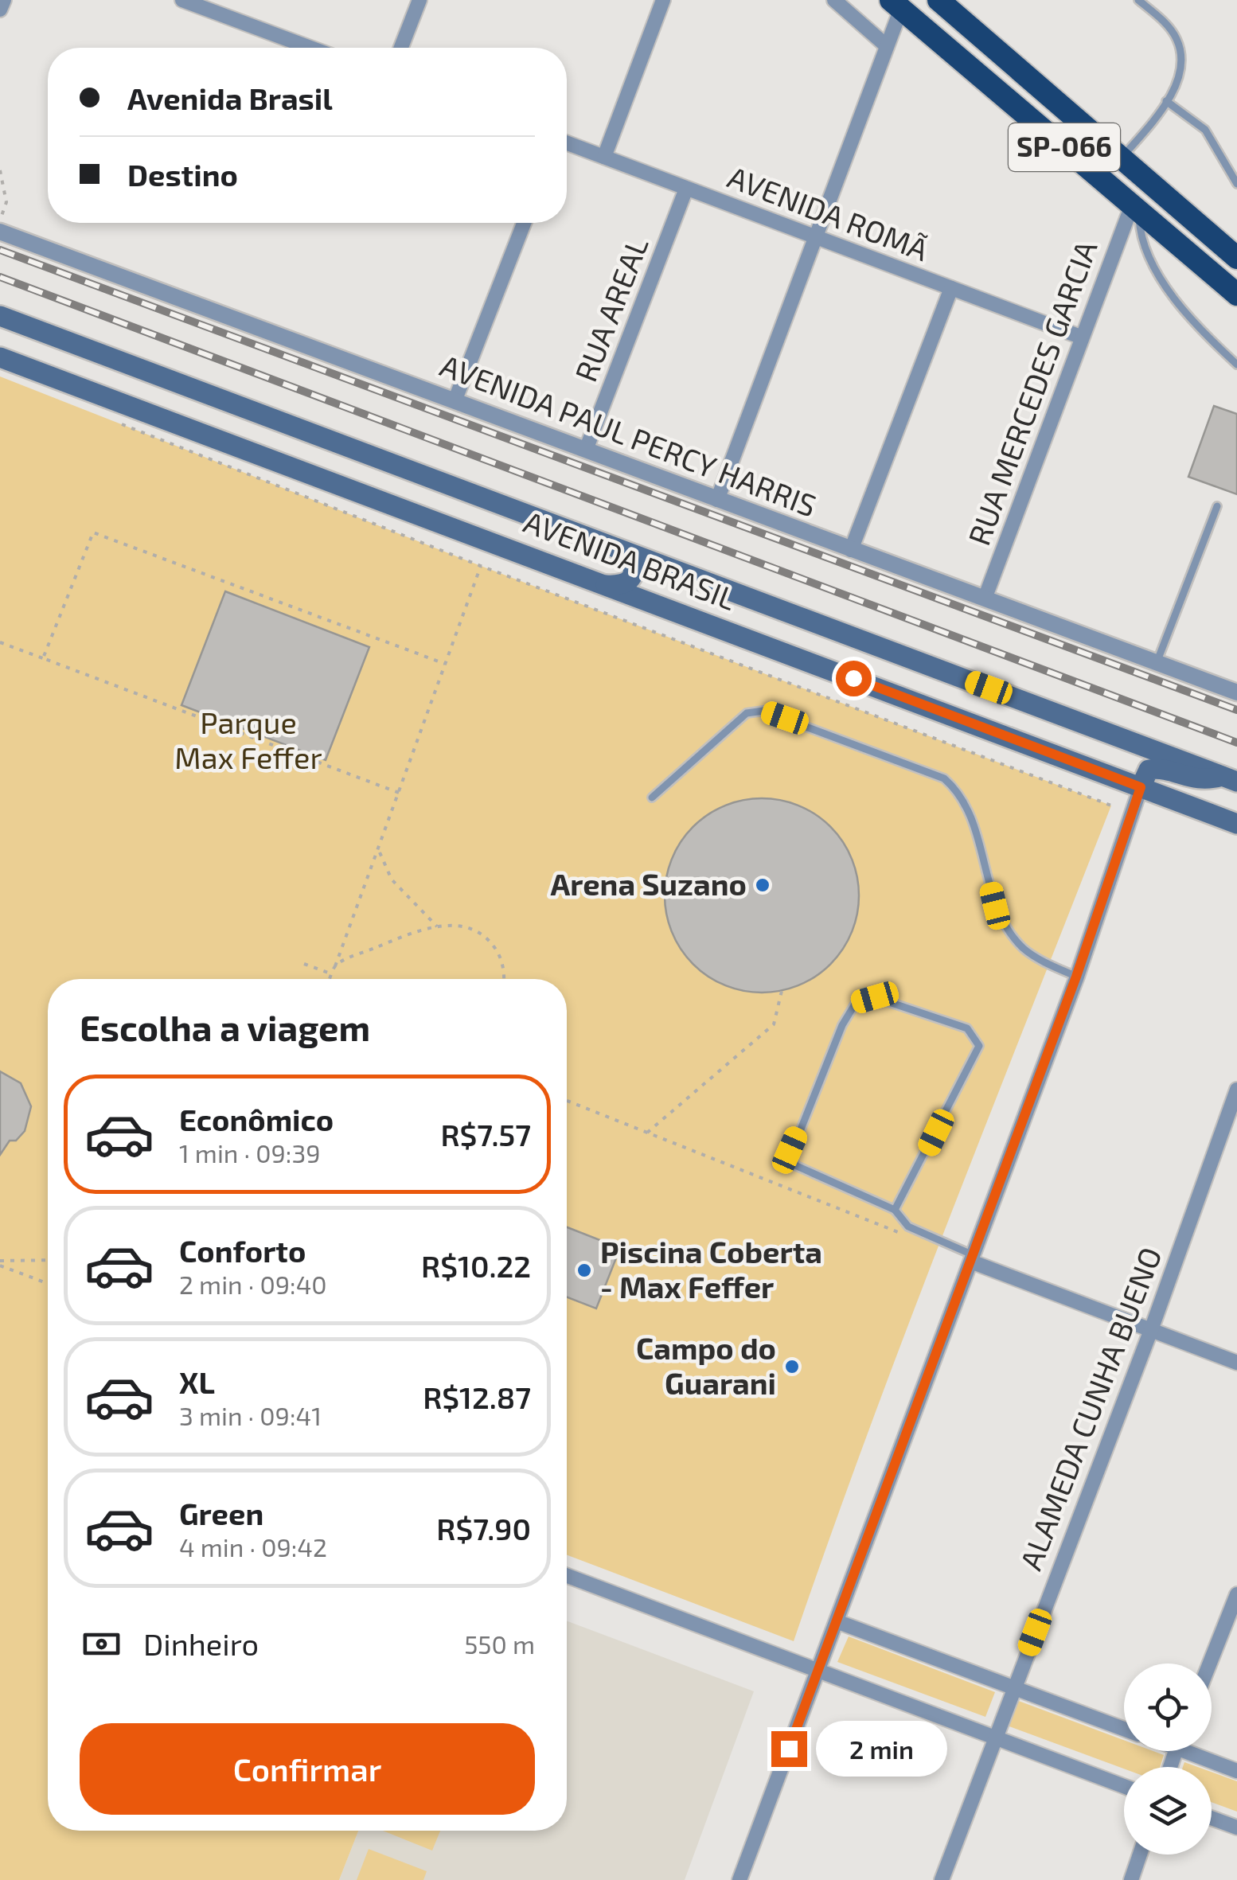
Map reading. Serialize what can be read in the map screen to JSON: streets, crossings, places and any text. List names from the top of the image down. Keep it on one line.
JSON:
{"streets":{"highway":["SP-066"],"main road":["AVENIDA BRASIL"],"street":["AVENIDA ROMÃ","RUA AREAL","RUA MERCEDES GARCIA","AVENIDA PAUL PERCY HARRIS","ALAMEDA CUNHA BUENO"]},"crossings":[["SP-066","RUA MERCEDES GARCIA"],["AVENIDA ROMÃ","RUA AREAL"],["AVENIDA ROMÃ","RUA MERCEDES GARCIA"],["RUA AREAL","AVENIDA PAUL PERCY HARRIS"],["RUA MERCEDES GARCIA","AVENIDA PAUL PERCY HARRIS"]],"parks":["Parque Max Feffer"],"places":["Arena Suzano","Piscina Coberta - Max Feffer","Campo do Guarani"],"page":{"banner":["Avenida Brasil","Destino"],"heading":"Escolha a viagem","list":[{"name":"Econômico","note":"1 min · 09:39","value":"R$7.57"},{"name":"Conforto","note":"2 min · 09:40","value":"R$10.22"},{"name":"XL","note":"3 min · 09:41","value":"R$12.87"},{"name":"Green","note":"4 min · 09:42","value":"R$7.90"}],"pay":["Dinheiro","550 m"],"buttons":"Confirmar","bubble":"2 min"}}
